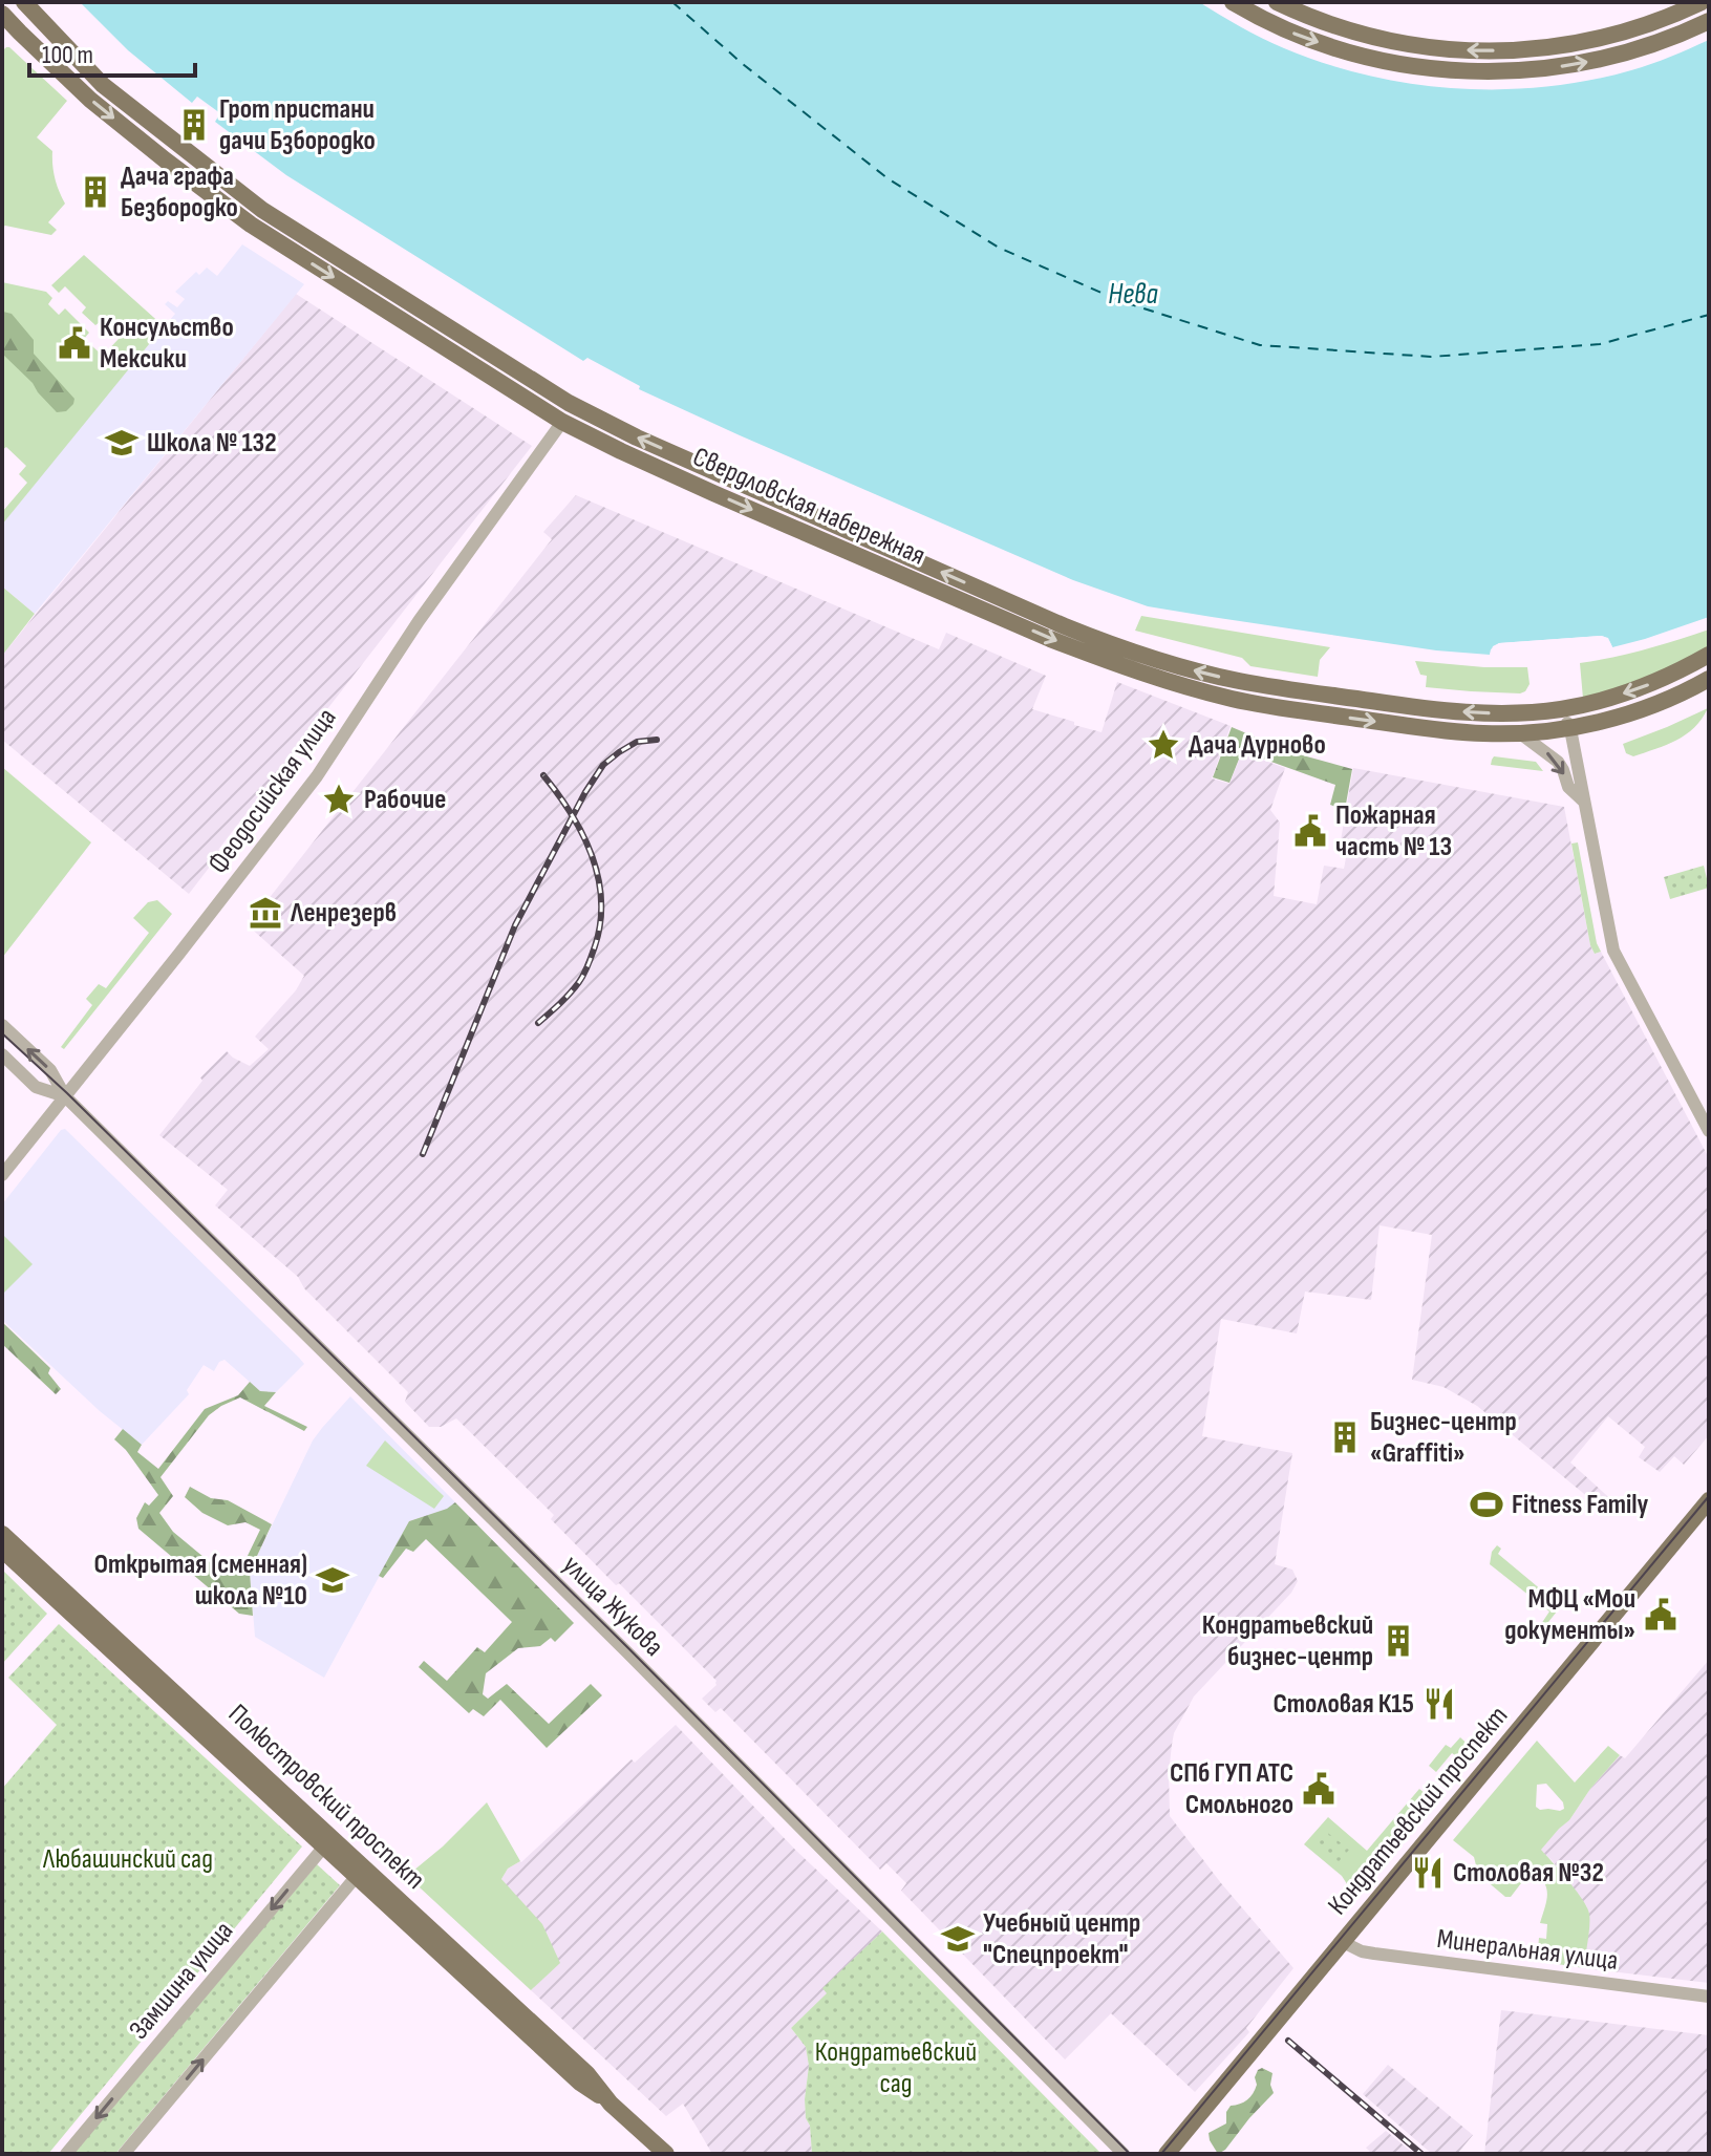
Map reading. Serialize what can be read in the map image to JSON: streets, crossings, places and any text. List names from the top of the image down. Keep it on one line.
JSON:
{"streets":{"main road":["Свердловская набережная","Полюстровский проспект","Кондратьевский проспект"],"street":["Феодосийская улица","улица Жукова","Минеральная улица","Замшина улица"]},"crossings":[["Свердловская набережная","Феодосийская улица"],["Феодосийская улица","улица Жукова"],["Полюстровский проспект","Замшина улица"],["Кондратьевский проспект","Минеральная улица"]],"water":["Нева"],"parks":["Любашинский сад","Кондратьевский сад"],"places":{"building":["Грот пристани дачи Бзбородко","Дача графа Безбородко","Бизнес-центр «Graffiti»","Кондратьевский бизнес-центр"],"public building":["Консульство Мексики","Пожарная часть № 13","МФЦ «Мои документы»","СПб ГУП АТС Смольного"],"school or university":["Школа № 132","Открытая (сменная) школа №10","Учебный центр \"Спецпроект\""],"place":["Дача Дурново","Рабочие"],"museum":["Ленрезерв"],"sports":["Fitness Family"],"restaurant":["Столовая К15","Столовая №32"]},"scale_bar":"100 m"}
